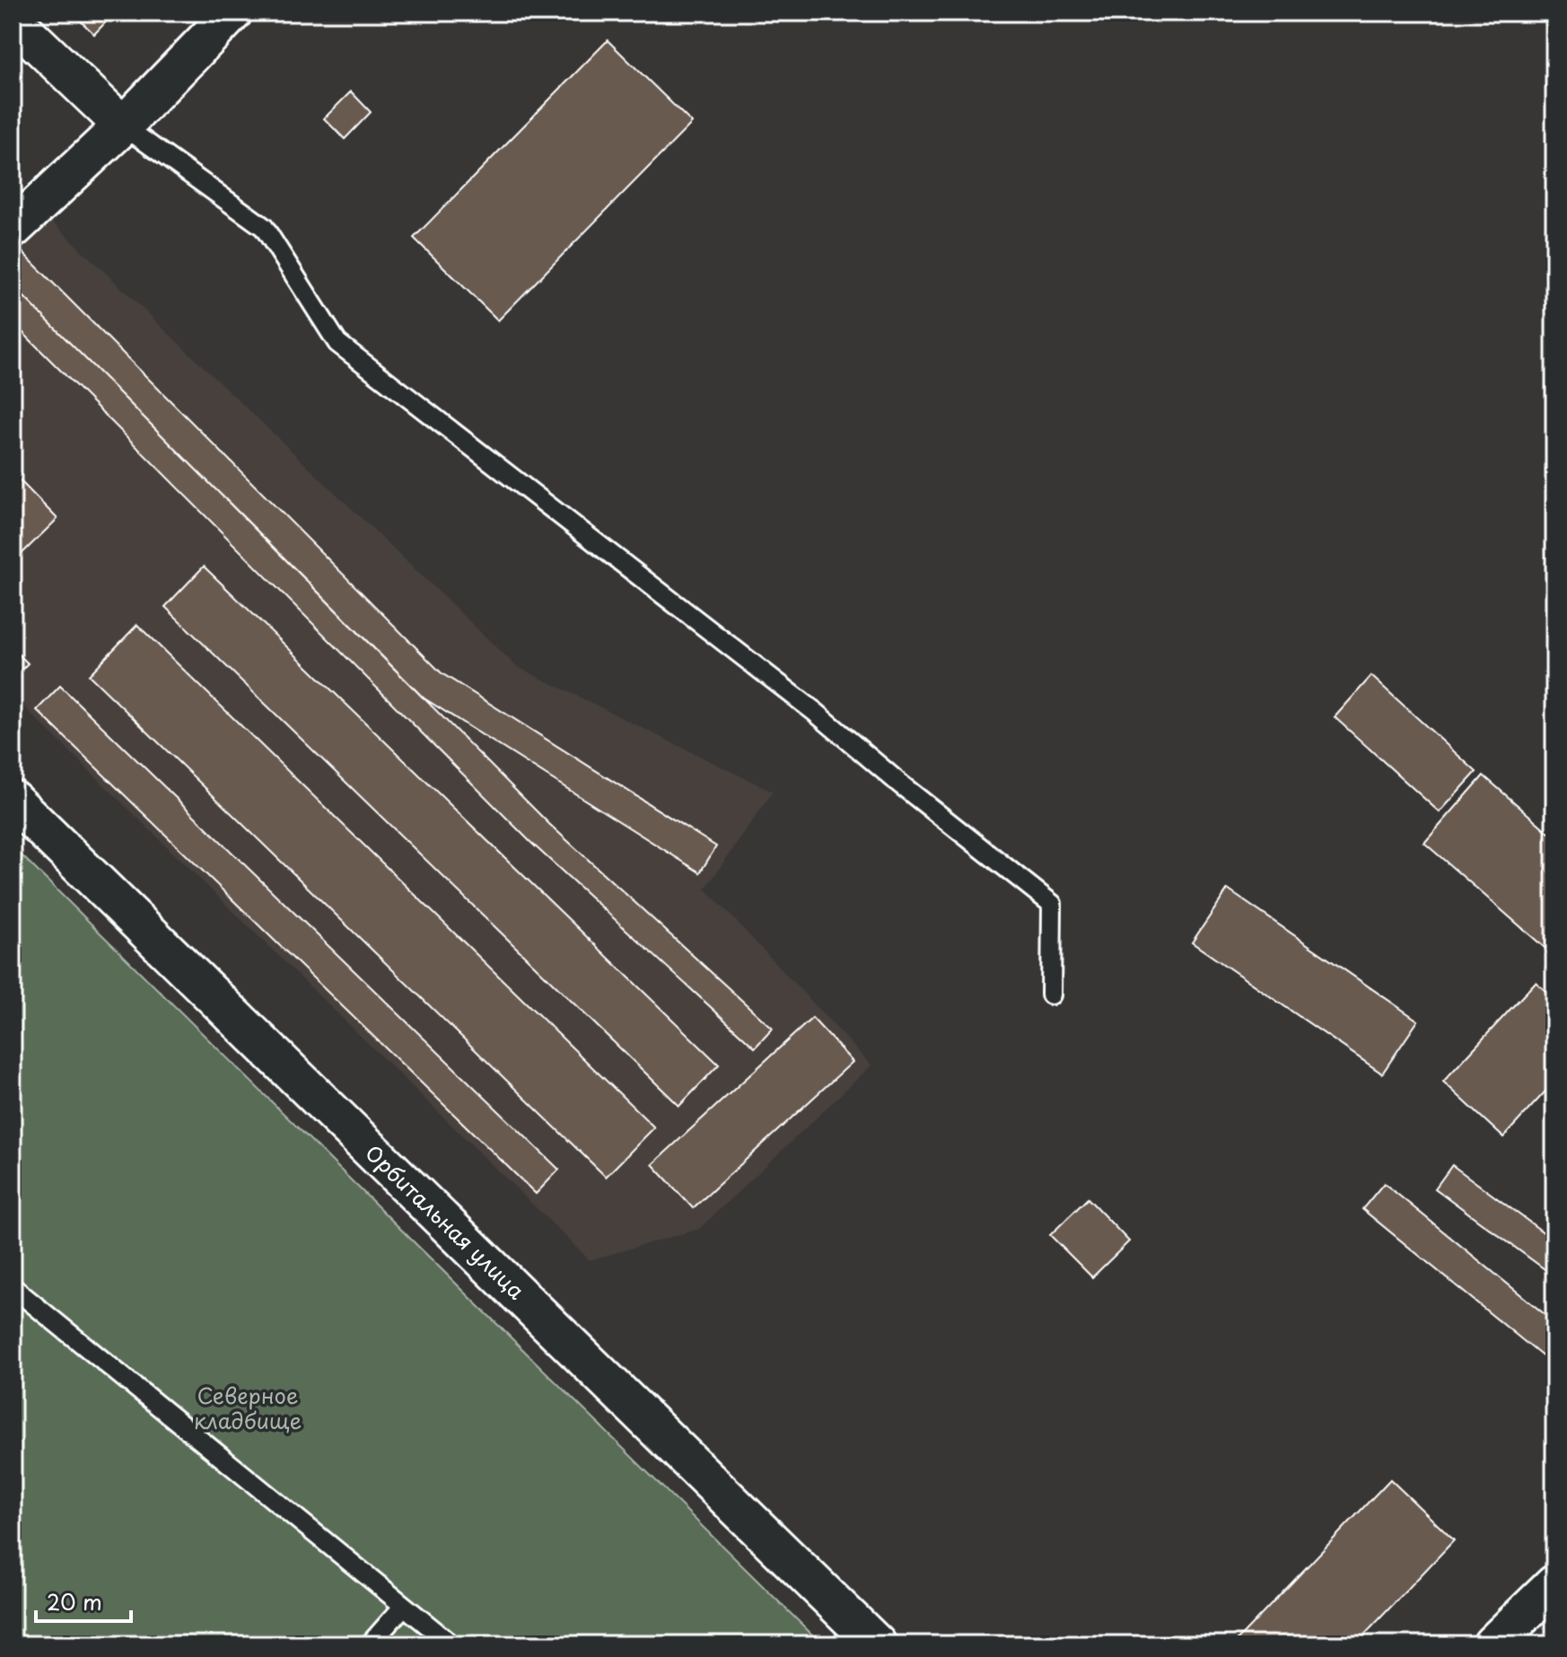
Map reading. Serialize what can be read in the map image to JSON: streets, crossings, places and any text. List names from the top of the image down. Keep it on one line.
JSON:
{"streets":{"street":["Орбитальная улица"]},"parks":["Северное кладбище"],"scale_bar":"20 m"}
